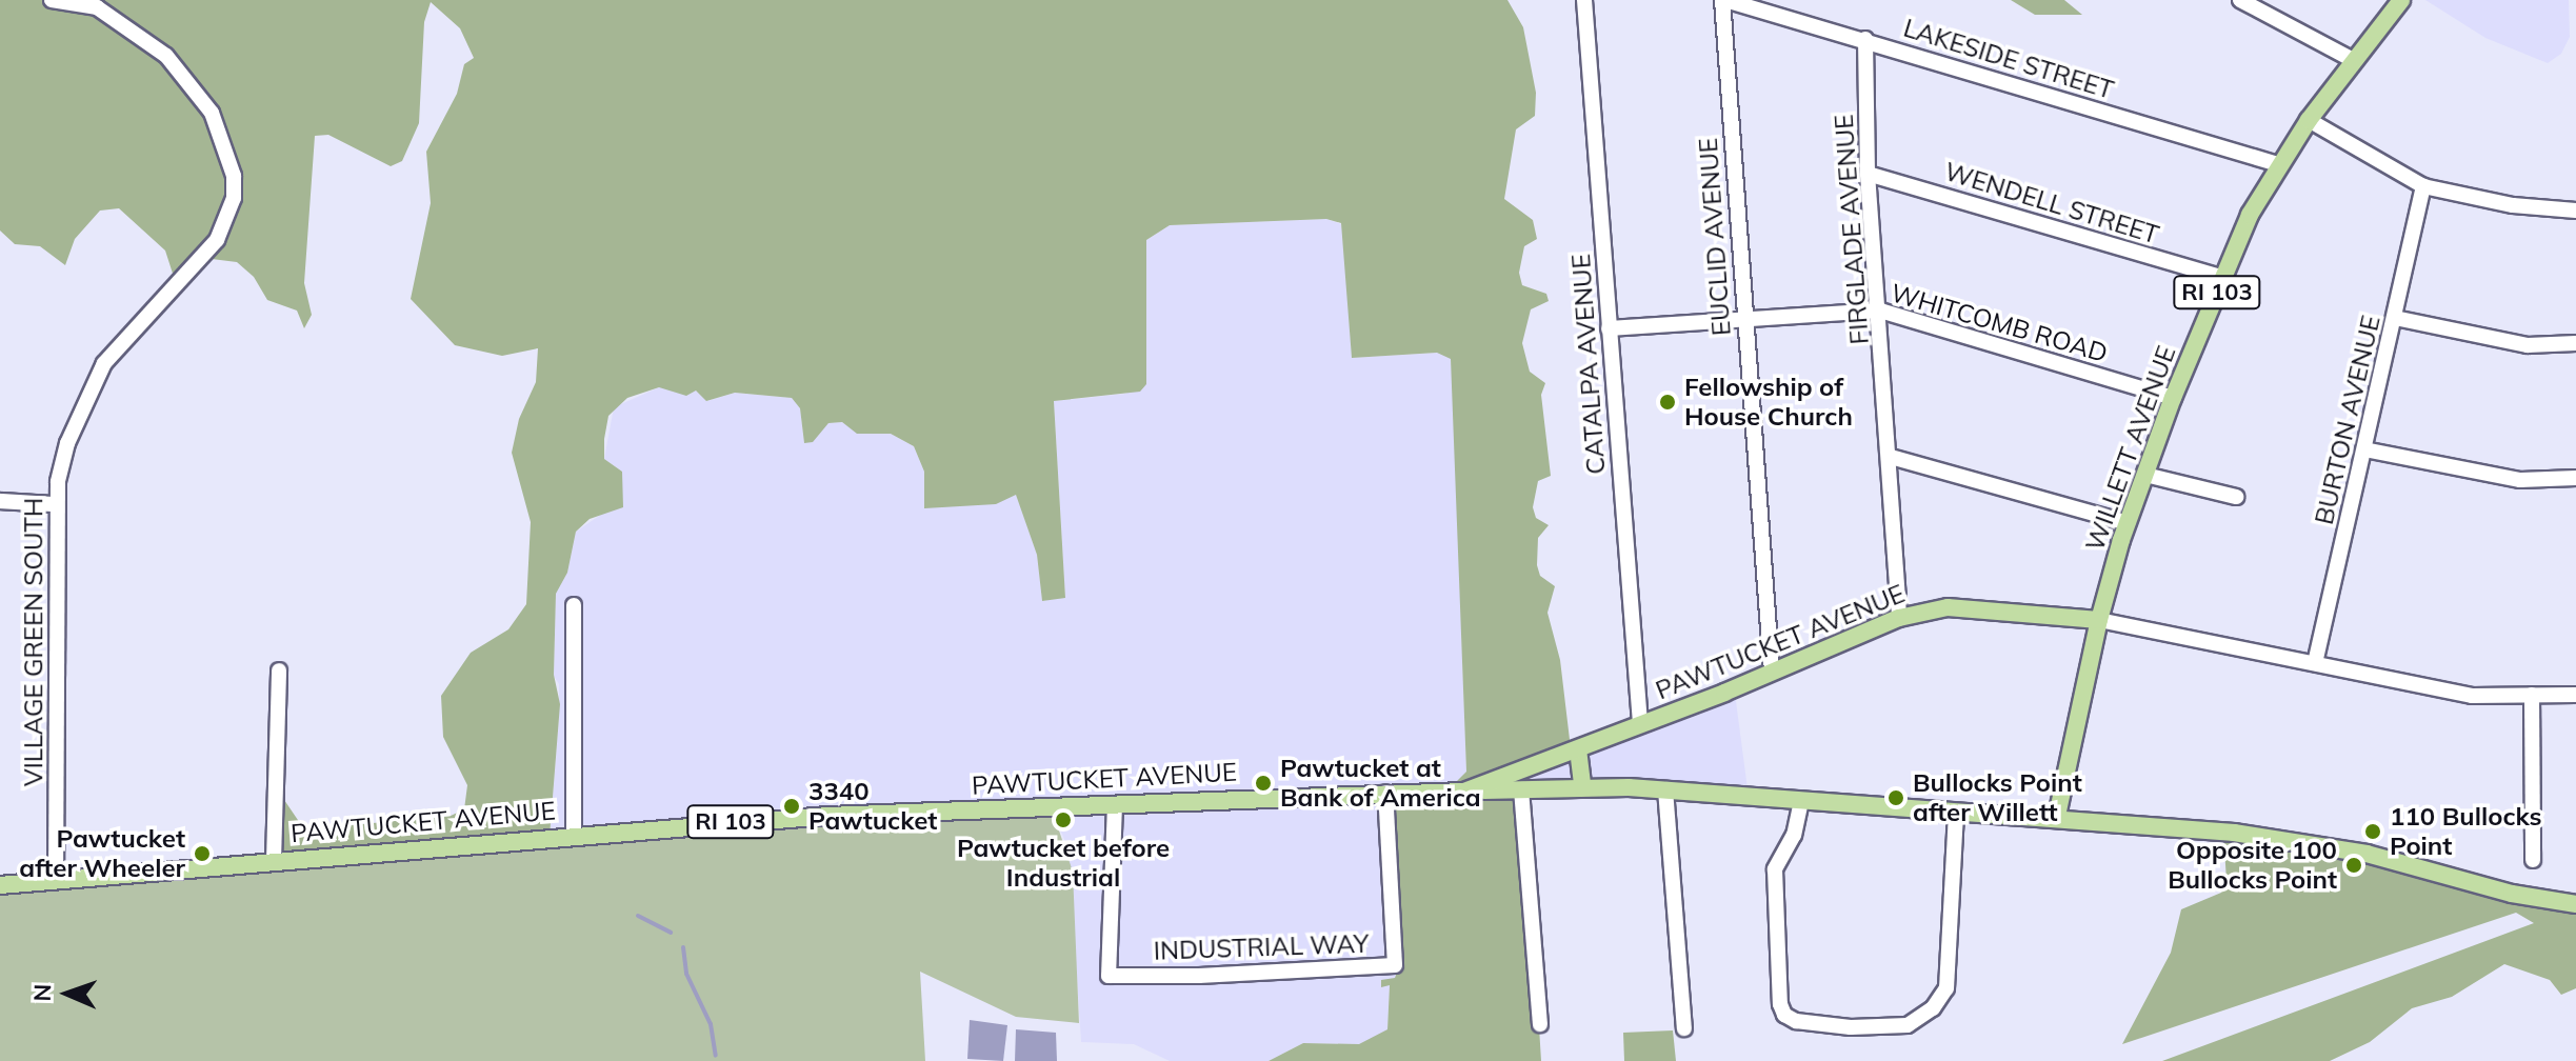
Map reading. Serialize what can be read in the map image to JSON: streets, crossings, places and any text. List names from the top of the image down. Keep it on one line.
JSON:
{"streets":{"main road":["RI 103","WILLETT AVENUE","PAWTUCKET AVENUE"],"street":["LAKESIDE STREET","WENDELL STREET","FIRGLADE AVENUE","EUCLID AVENUE","WHITCOMB ROAD","CATALPA AVENUE","BURTON AVENUE","VILLAGE GREEN SOUTH","INDUSTRIAL WAY"]},"crossings":[["LAKESIDE STREET","FIRGLADE AVENUE"],["LAKESIDE STREET","EUCLID AVENUE"],["LAKESIDE STREET","WILLETT AVENUE"],["WENDELL STREET","FIRGLADE AVENUE"],["WENDELL STREET","WILLETT AVENUE"],["FIRGLADE AVENUE","WHITCOMB ROAD"],["FIRGLADE AVENUE","PAWTUCKET AVENUE"],["EUCLID AVENUE","WHITCOMB ROAD"],["EUCLID AVENUE","PAWTUCKET AVENUE"],["RI 103","WILLETT AVENUE"],["RI 103","PAWTUCKET AVENUE"],["WHITCOMB ROAD","CATALPA AVENUE"],["WHITCOMB ROAD","WILLETT AVENUE"],["CATALPA AVENUE","PAWTUCKET AVENUE"],["BURTON AVENUE","PAWTUCKET AVENUE"],["WILLETT AVENUE","PAWTUCKET AVENUE"],["VILLAGE GREEN SOUTH","PAWTUCKET AVENUE"],["PAWTUCKET AVENUE","INDUSTRIAL WAY"]],"places":["Fellowship of House Church","Pawtucket at Bank of America","Bullocks Point after Willett","3340 Pawtucket","Pawtucket before Industrial","110 Bullocks Point","Pawtucket after Wheeler","Opposite 100 Bullocks Point"],"north":"left"}
